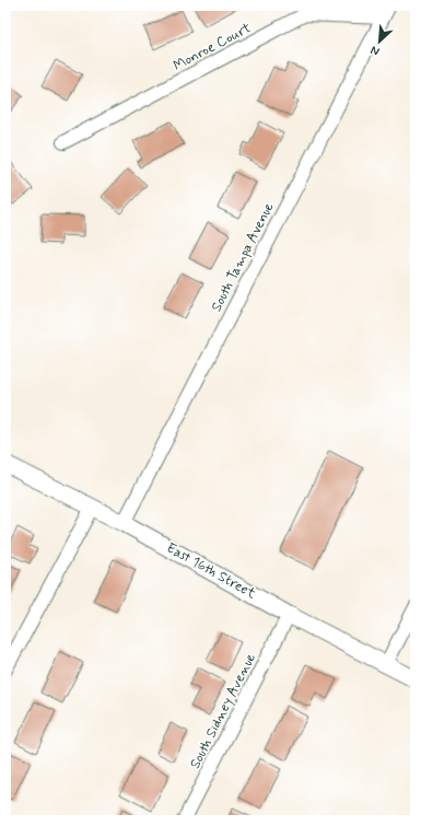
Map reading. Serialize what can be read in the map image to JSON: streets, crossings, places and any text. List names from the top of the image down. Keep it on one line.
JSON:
{"streets":{"street":["Monroe Court","South Tampa Avenue","East 16th Street","South Sidney Avenue"]},"crossings":[["Monroe Court","South Tampa Avenue"],["South Tampa Avenue","East 16th Street"],["East 16th Street","South Sidney Avenue"]],"north":"bottom left"}
